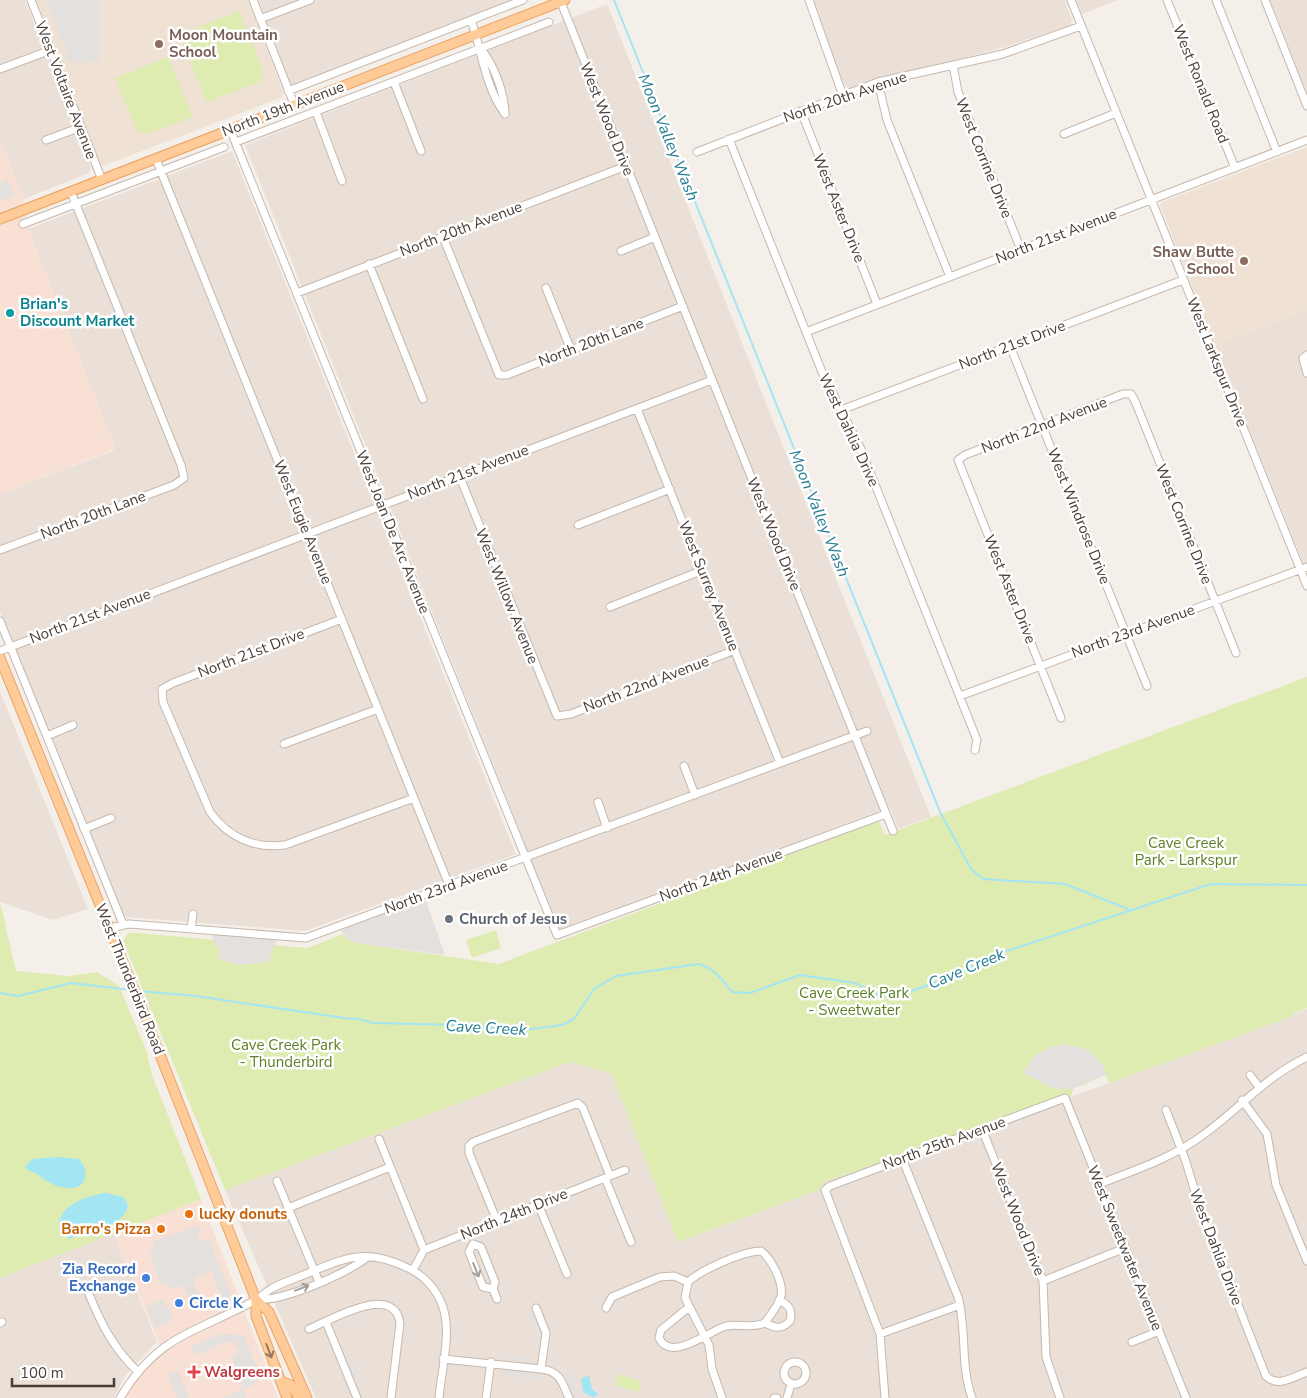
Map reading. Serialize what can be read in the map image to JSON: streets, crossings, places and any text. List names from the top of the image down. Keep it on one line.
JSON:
{"streets":{"main road":["North 19th Avenue","West Thunderbird Road"],"street":["West Ronald Road","West Voltaire Avenue","North 20th Avenue","West Wood Drive","West Corrine Drive","West Aster Drive","North 21st Avenue","North 20th Lane","North 21st Drive","West Larkspur Drive","North 22nd Avenue","West Dahlia Drive","West Windrose Drive","West Eugie Avenue","West Joan De Arc Avenue","West Surrey Avenue","West Willow Avenue","North 23rd Avenue","North 24th Avenue","North 25th Avenue","North 24th Drive","West Sweetwater Avenue"]},"crossings":[["West Ronald Road","North 21st Avenue"],["West Voltaire Avenue","North 19th Avenue"],["North 20th Avenue","West Wood Drive"],["North 20th Avenue","West Corrine Drive"],["North 20th Avenue","West Aster Drive"],["North 20th Avenue","North 20th Lane"],["North 20th Avenue","West Larkspur Drive"],["North 20th Avenue","West Dahlia Drive"],["North 20th Avenue","West Joan De Arc Avenue"],["North 19th Avenue","West Wood Drive"],["North 19th Avenue","North 20th Lane"],["North 19th Avenue","West Eugie Avenue"],["North 19th Avenue","West Joan De Arc Avenue"],["West Wood Drive","North 21st Avenue"],["West Wood Drive","North 20th Lane"],["West Wood Drive","North 23rd Avenue"],["West Wood Drive","North 24th Avenue"],["West Wood Drive","North 25th Avenue"],["West Corrine Drive","North 21st Avenue"],["West Corrine Drive","North 22nd Avenue"],["West Corrine Drive","North 23rd Avenue"],["West Aster Drive","North 21st Avenue"],["West Aster Drive","North 22nd Avenue"],["West Aster Drive","North 23rd Avenue"],["North 21st Avenue","West Larkspur Drive"],["North 21st Avenue","West Dahlia Drive"],["North 21st Avenue","West Eugie Avenue"],["North 21st Avenue","West Joan De Arc Avenue"],["North 21st Avenue","West Surrey Avenue"],["North 21st Avenue","West Willow Avenue"],["North 21st Avenue","West Thunderbird Road"],["North 21st Drive","West Larkspur Drive"],["North 21st Drive","West Dahlia Drive"],["North 21st Drive","West Windrose Drive"],["North 21st Drive","West Eugie Avenue"],["West Larkspur Drive","North 23rd Avenue"],["North 22nd Avenue","West Windrose Drive"],["North 22nd Avenue","West Surrey Avenue"],["North 22nd Avenue","West Willow Avenue"],["West Dahlia Drive","North 23rd Avenue"],["West Windrose Drive","North 23rd Avenue"],["West Eugie Avenue","North 23rd Avenue"],["West Joan De Arc Avenue","North 23rd Avenue"],["West Joan De Arc Avenue","North 24th Avenue"],["West Surrey Avenue","North 23rd Avenue"],["North 23rd Avenue","West Thunderbird Road"],["North 25th Avenue","West Sweetwater Avenue"]],"water":["Moon Valley Wash","Cave Creek"],"parks":["Cave Creek Park - Larkspur","Cave Creek Park - Sweetwater","Cave Creek Park - Thunderbird"],"places":{"other":["Moon Mountain School","Shaw Butte School","Brian's Discount Market","Church of Jesus","lucky donuts","Barro's Pizza","Zia Record Exchange","Circle K"],"health":["Walgreens"]},"scale_bar":"100 m"}
